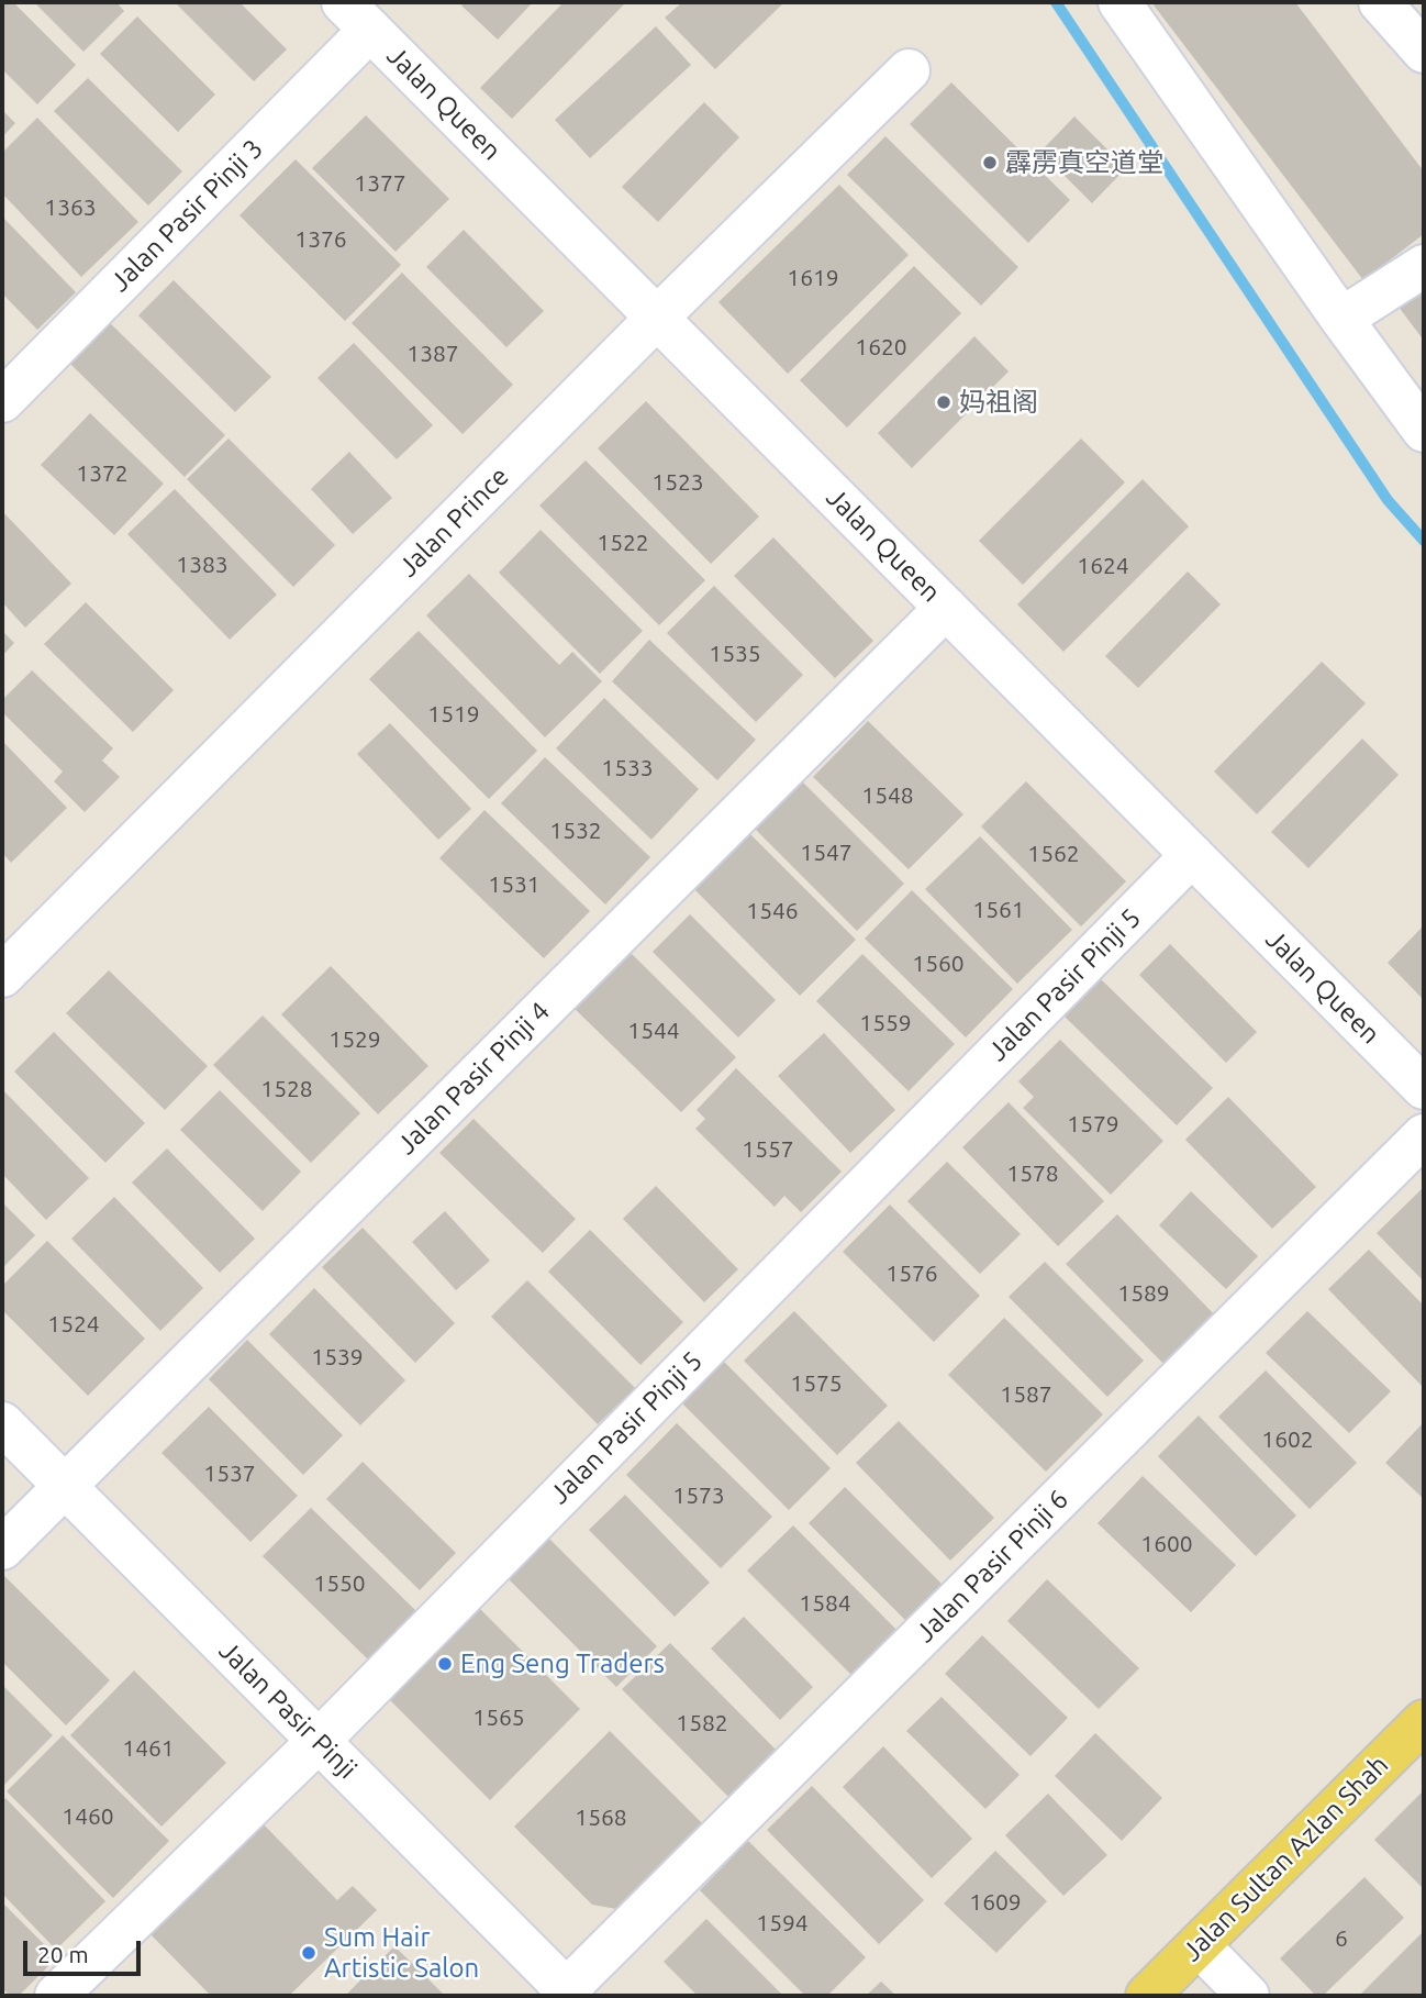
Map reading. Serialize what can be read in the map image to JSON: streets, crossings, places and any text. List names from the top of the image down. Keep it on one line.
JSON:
{"streets":{"main road":["Jalan Sultan Azlan Shah"],"street":["Jalan Queen","Jalan Pasir Pinji 3","Jalan Prince","Jalan Pasir Pinji 5","Jalan Pasir Pinji 4","Jalan Pasir Pinji 6","Jalan Pasir Pinji"]},"crossings":[["Jalan Queen","Jalan Pasir Pinji 3"],["Jalan Queen","Jalan Prince"],["Jalan Queen","Jalan Pasir Pinji 5"],["Jalan Queen","Jalan Pasir Pinji 4"],["Jalan Pasir Pinji 5","Jalan Pasir Pinji"],["Jalan Pasir Pinji 4","Jalan Pasir Pinji"],["Jalan Pasir Pinji 6","Jalan Pasir Pinji"]],"places":["霹雳真空道堂","妈祖阁","Eng Seng Traders","Sum Hair Artistic Salon"],"house_numbers":["1377","1363","1376","1619","1620","1387","1372","1523","1522","1383","1624","1535","1519","1533","1548","1532","1547","1562","1531","1561","1546","1560","1559","1544","1529","1528","1579","1557","1578","1576","1589","1524","1539","1575","1587","1602","1537","1573","1600","1550","1584","1565","1582","1461","1460","1568","1609","1594","6"],"scale_bar":"20 m"}
